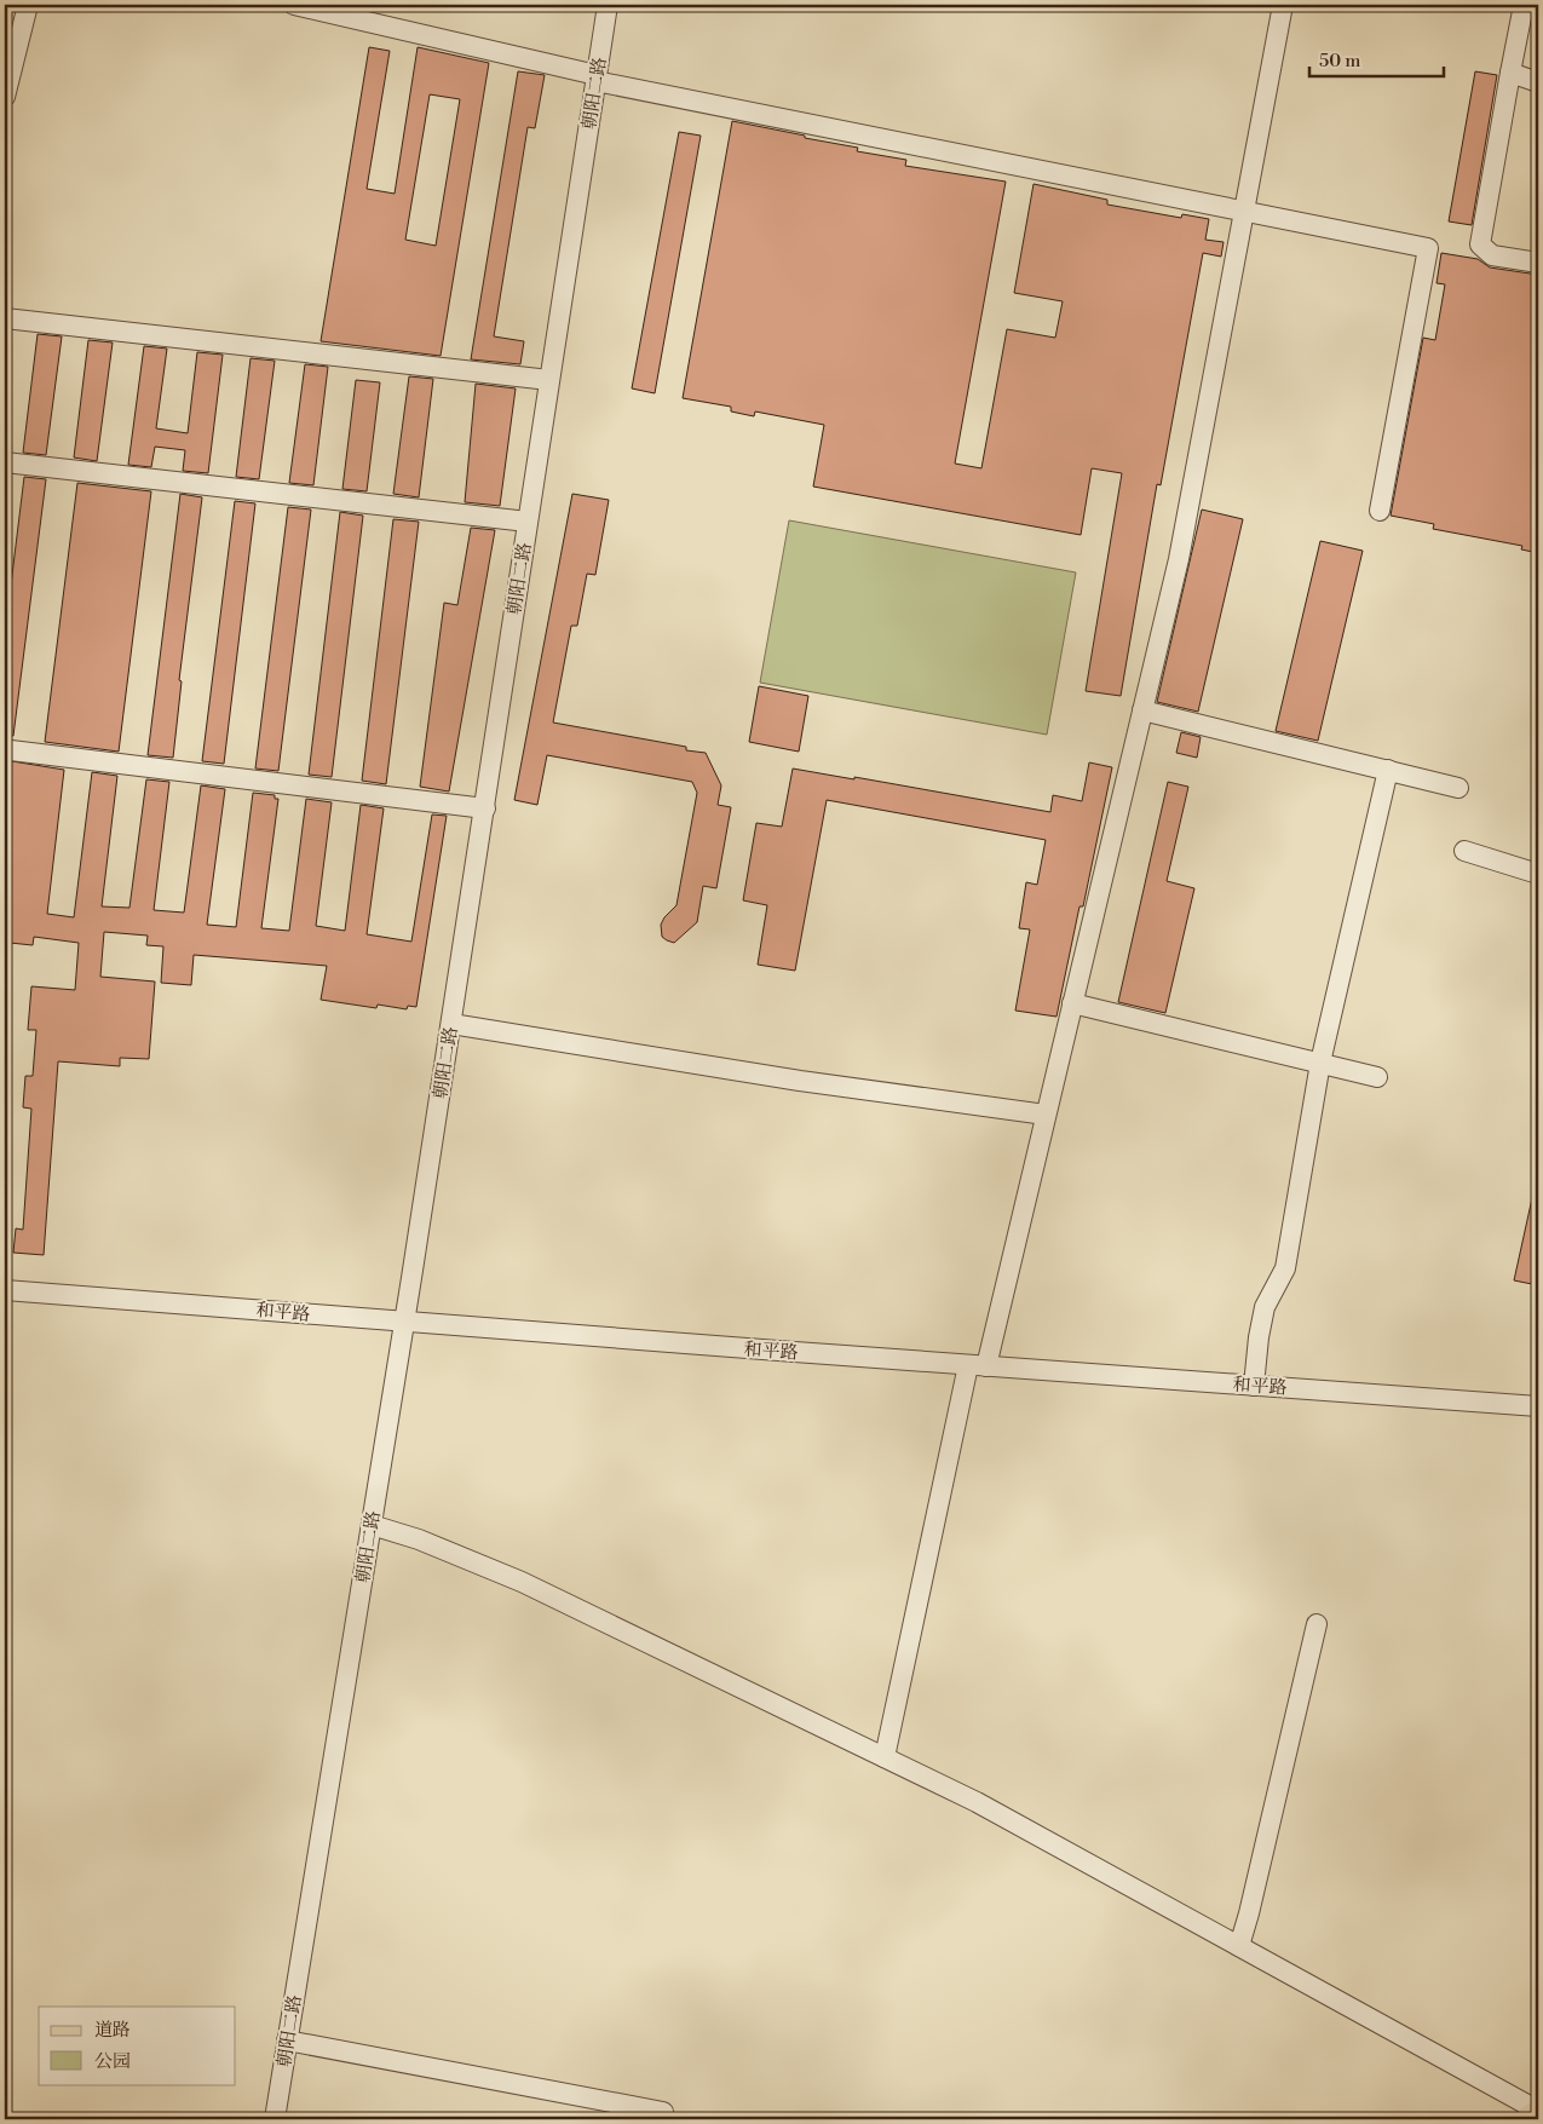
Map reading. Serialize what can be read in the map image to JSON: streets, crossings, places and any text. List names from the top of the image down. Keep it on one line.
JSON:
{"streets":{"street":["朝阳二路","和平路"]},"crossings":[["朝阳二路","和平路"]],"legend":["道路","公园"],"scale_bar":"50 m"}
